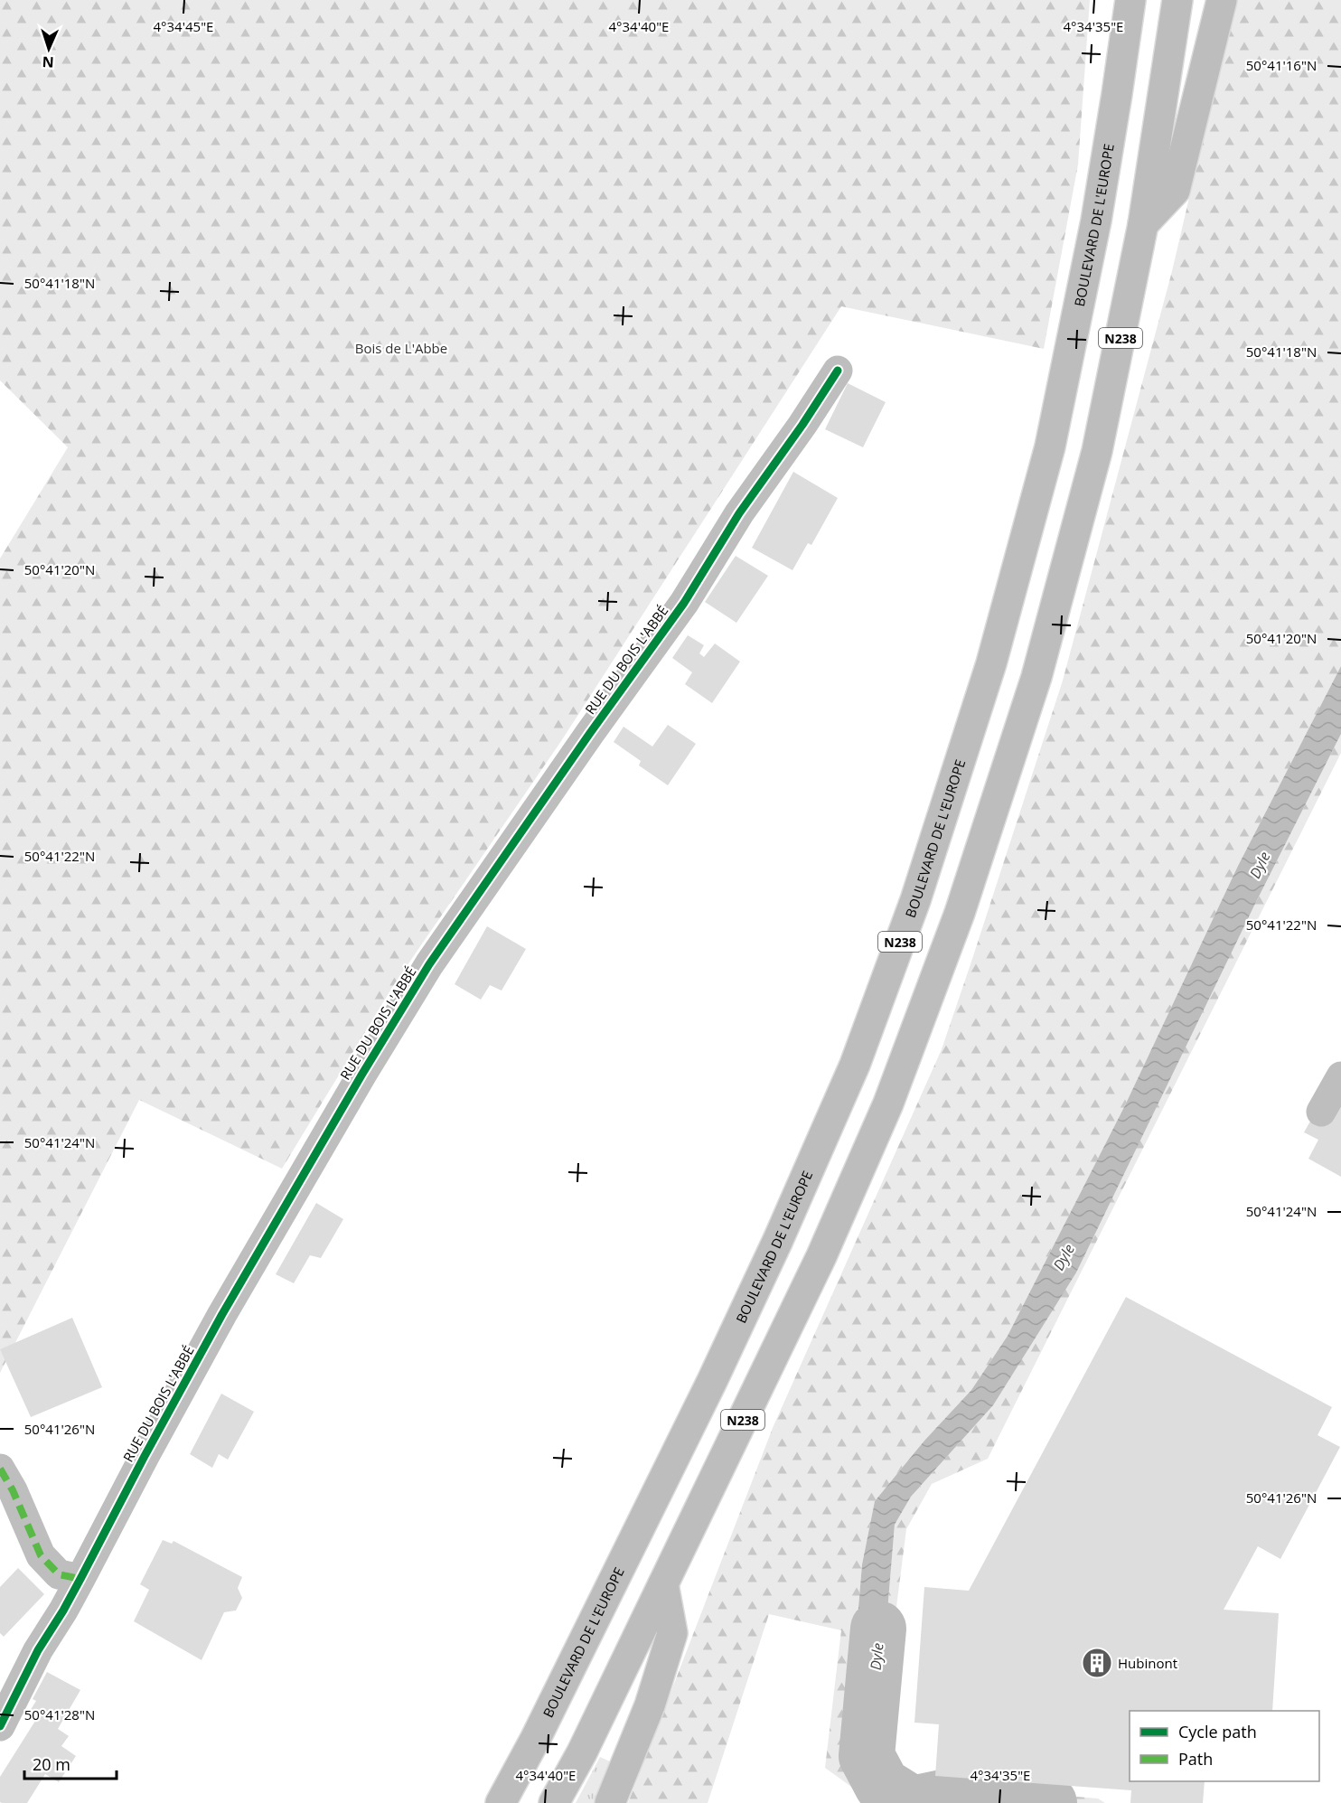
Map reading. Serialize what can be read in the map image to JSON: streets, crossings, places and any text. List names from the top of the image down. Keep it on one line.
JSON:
{"streets":{"highway":["BOULEVARD DE L'EUROPE","N238"],"street":["RUE DU BOIS L'ABBÉ"]},"water":["Dyle"],"parks":["Bois de L'Abbe"],"places":{"building":["Hubinont"]},"legend":["Cycle path","Path"],"scale_bar":"20 m","north":"bottom","coordinates":["4°34'45\"E","4°34'40\"E","4°34'35\"E","50°41'16\"N","50°41'18\"N","50°41'20\"N","50°41'22\"N","50°41'24\"N","50°41'26\"N","50°41'28\"N"]}
